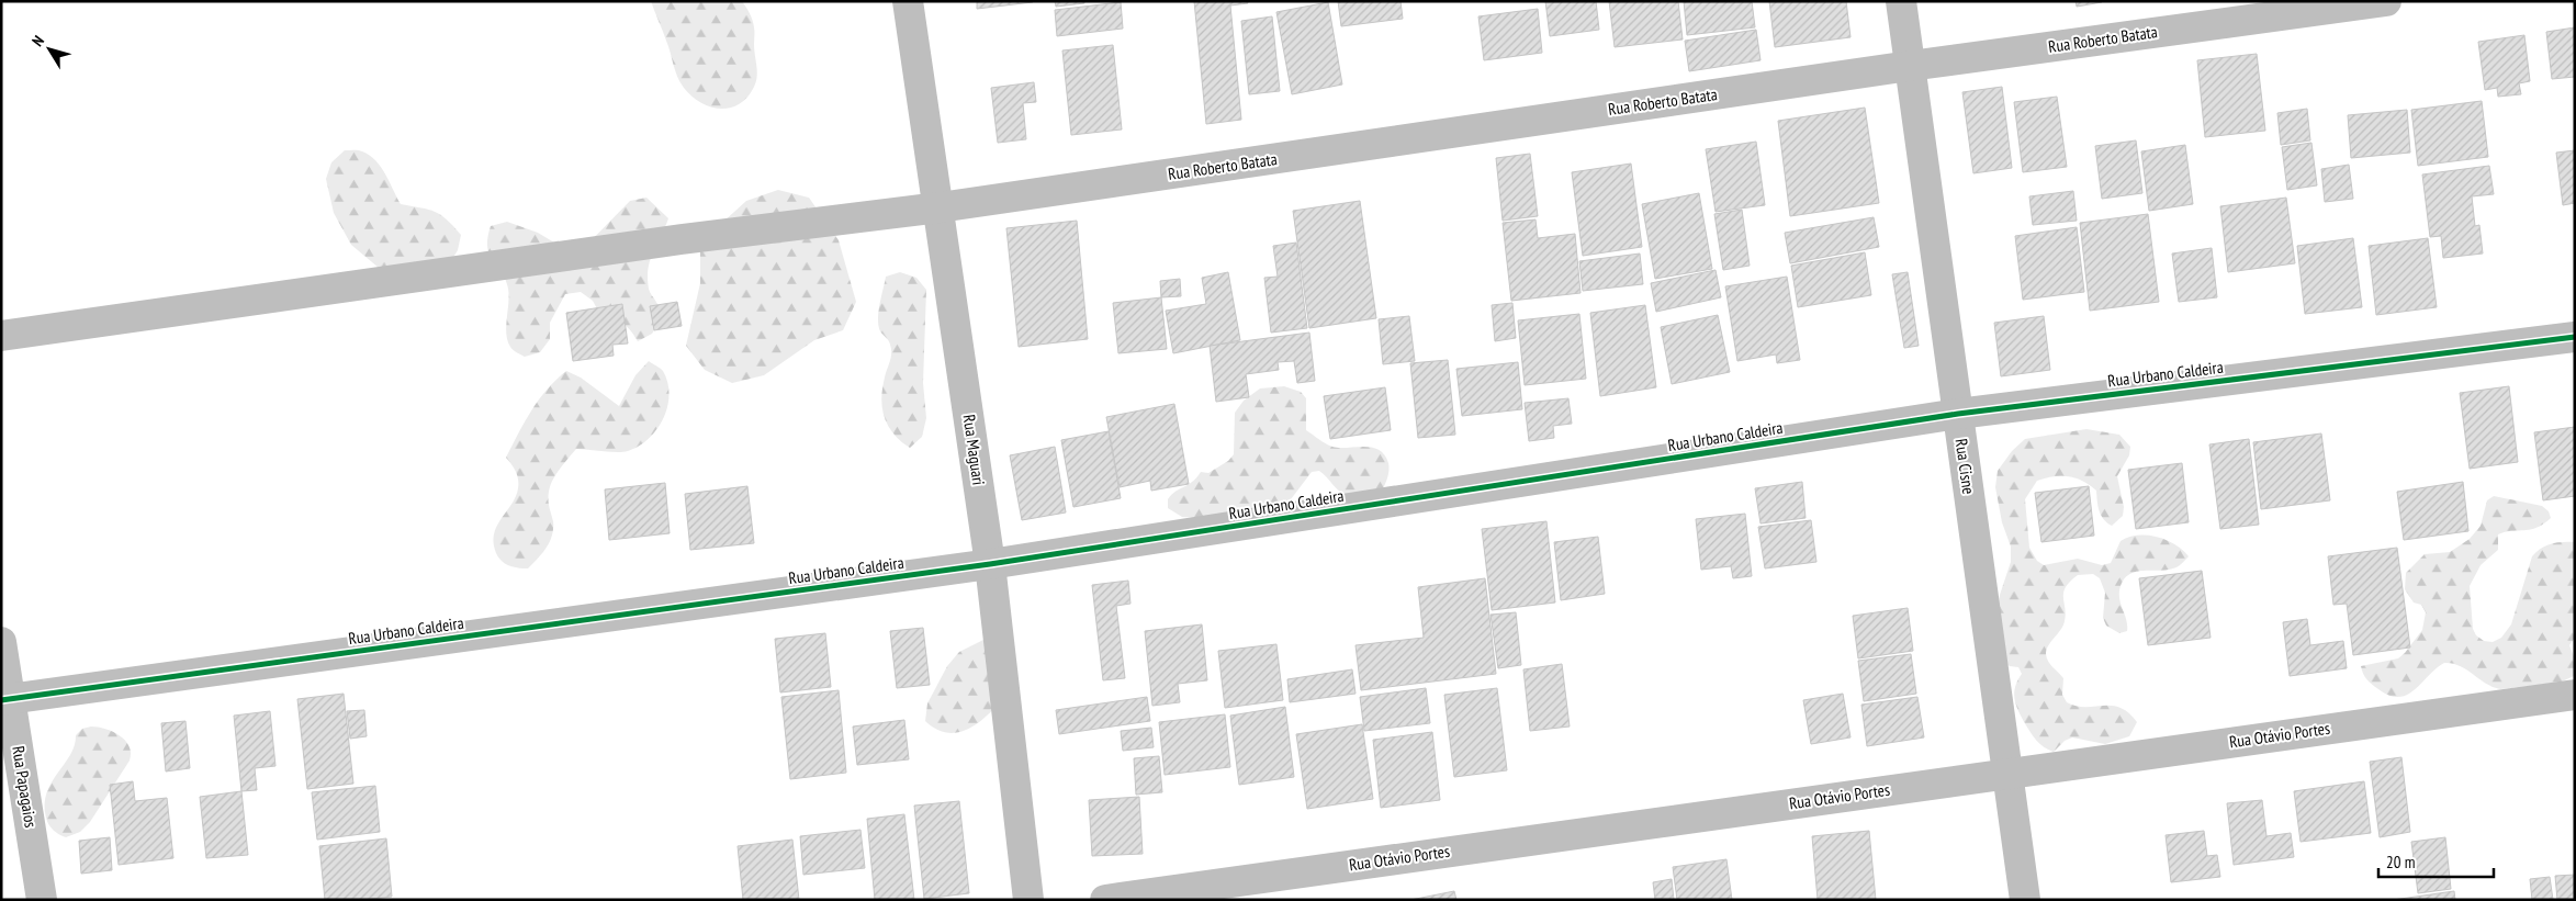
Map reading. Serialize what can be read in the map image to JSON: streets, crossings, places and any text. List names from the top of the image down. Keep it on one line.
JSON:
{"streets":{"street":["Rua Roberto Batata","Rua Urbano Caldeira","Rua Maguari","Rua Cisne","Rua Otávio Portes","Rua Papagaios"]},"crossings":[["Rua Roberto Batata","Rua Maguari"],["Rua Roberto Batata","Rua Cisne"],["Rua Urbano Caldeira","Rua Maguari"],["Rua Urbano Caldeira","Rua Cisne"],["Rua Urbano Caldeira","Rua Papagaios"],["Rua Cisne","Rua Otávio Portes"]],"scale_bar":"20 m","north":"top left"}
